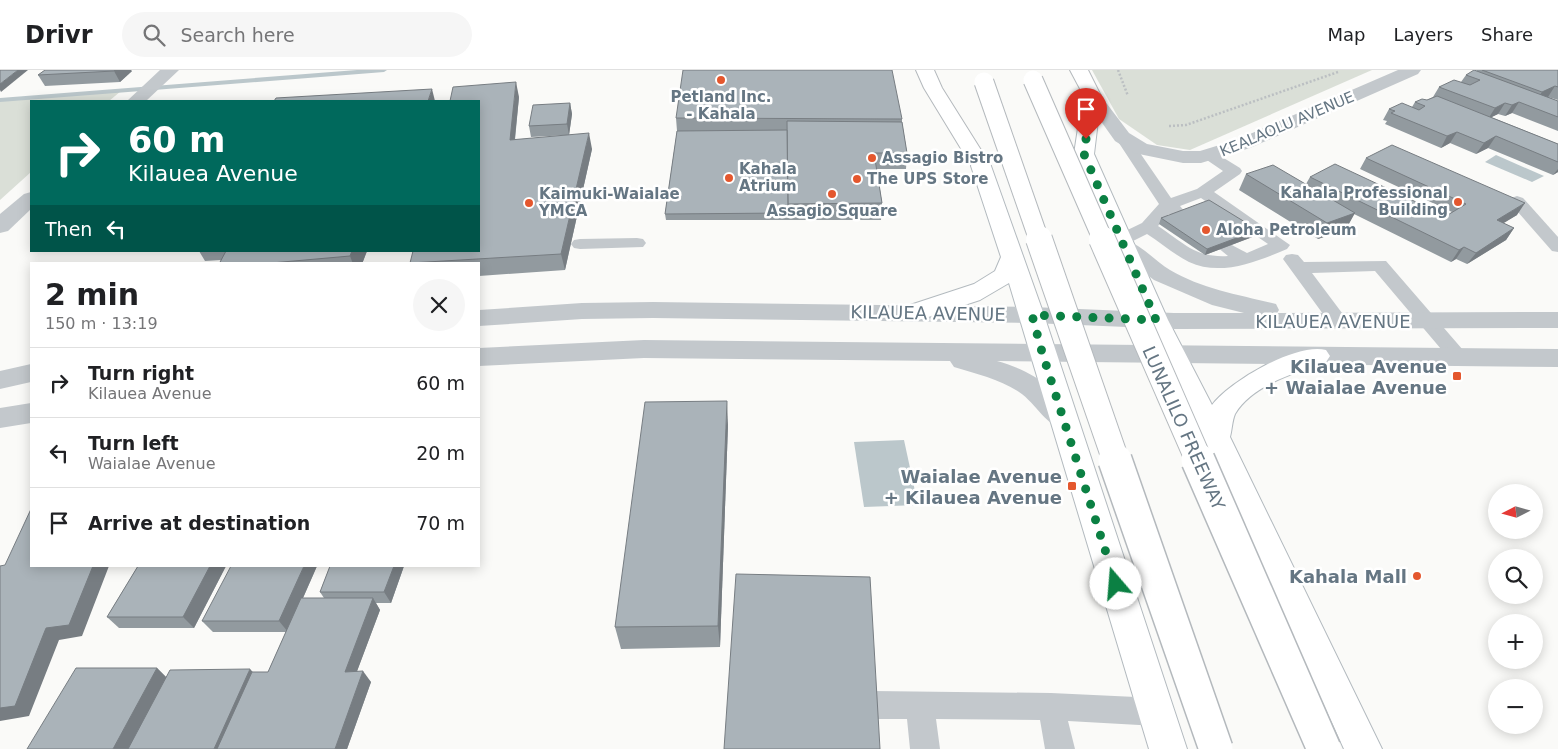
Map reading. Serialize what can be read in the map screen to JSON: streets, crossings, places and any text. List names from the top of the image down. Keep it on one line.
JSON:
{"streets":{"main road":["LUNALILO FREEWAY"],"street":["KEALAOLU AVENUE","KILAUEA AVENUE"]},"places":{"other":["Petland Inc. - Kahala","Assagio Bistro","Kahala Atrium","The UPS Store","Assagio Square","Kahala Professional Building","Kaimuki-Waialae YMCA","Aloha Petroleum","Kahala Mall"],"transit":["Kilauea Avenue + Waialae Avenue","Waialae Avenue + Kilauea Avenue"]},"north":"left","page":{"header":"Drivr","search":"Search here","nav":["Map","Layers","Share"],"turn":["60 m","Kilauea Avenue"],"then":"Then","heading":["2 min","150 m · 13:19"],"list":[{"name":"Turn right","note":"Kilauea Avenue","value":"60 m"},{"name":"Turn left","note":"Waialae Avenue","value":"20 m"},{"name":"Arrive at destination","value":"70 m"}],"map_buttons":["+","−"]}}
